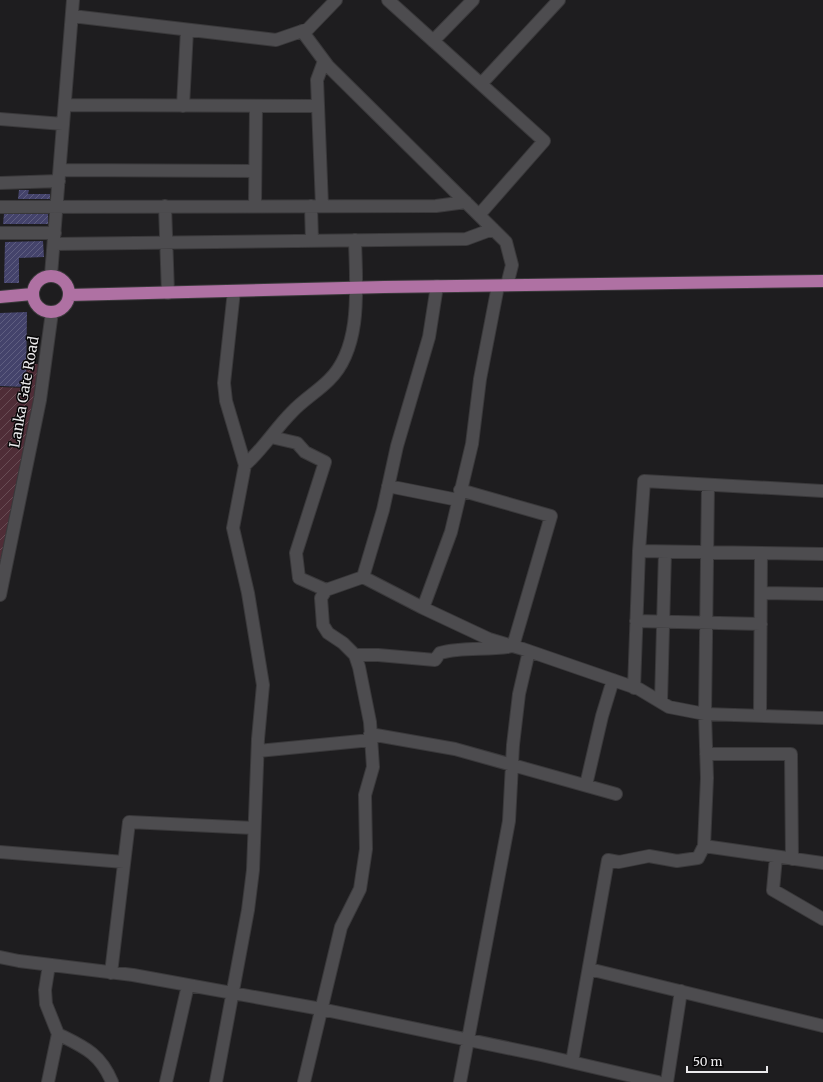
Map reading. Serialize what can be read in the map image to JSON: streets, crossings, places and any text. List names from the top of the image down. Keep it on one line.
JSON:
{"streets":{"street":["Lanka Gate Road"]},"scale_bar":"50 m"}
